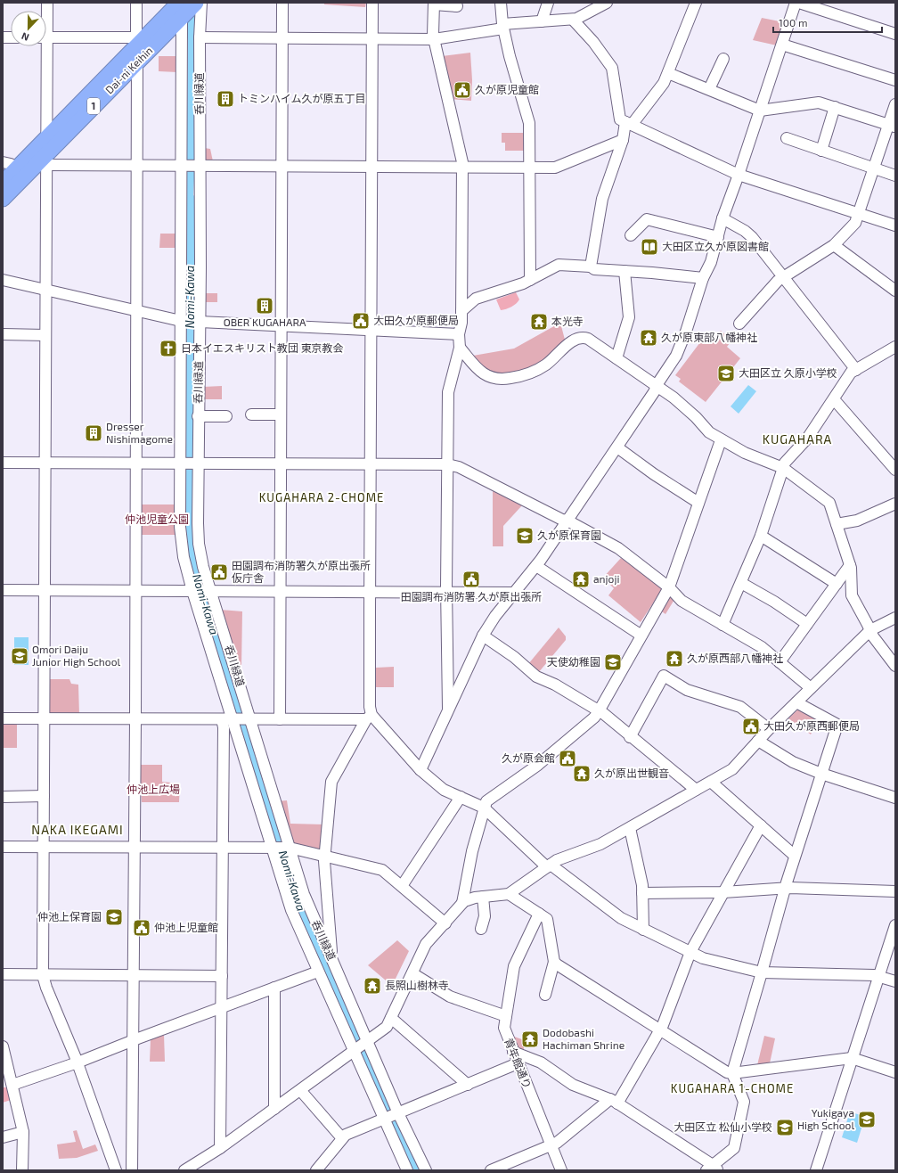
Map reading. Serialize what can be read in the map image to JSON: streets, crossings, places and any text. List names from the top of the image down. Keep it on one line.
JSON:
{"streets":{"highway":["Dai-ni Keihin","1"],"street":["呑川緑道","青年館通り"]},"districts":["KUGAHARA","KUGAHARA 2-CHOME","NAKA IKEGAMI","KUGAHARA 1-CHOME"],"water":["Nomi-Kawa"],"parks":["仲池児童公園","仲池上広場"],"places":{"public building":["久が原児童館","大田久が原郵便局","田園調布消防署久が原出張所 仮庁舎","田園調布消防署 久が原出張所","大田久が原西郵便局","久が原会館","仲池上児童館"],"building":["トミンハイム久が原五丁目","OBER KUGAHARA","Dresser Nishimagome"],"library":["大田区立久が原図書館"],"temple":["本光寺","久が原東部八幡神社","anjoji","久が原西部八幡神社","久が原出世観音","長照山樹林寺","Dodobashi Hachiman Shrine"],"church":["日本イエスキリスト教団 東京教会"],"school or university":["大田区立 久原小学校","久が原保育園","Omori Daiju Junior High School","天使幼稚園","仲池上保育園","Yukigaya High School","大田区立 松仙小学校"]},"scale_bar":"100 m","north":"bottom"}
